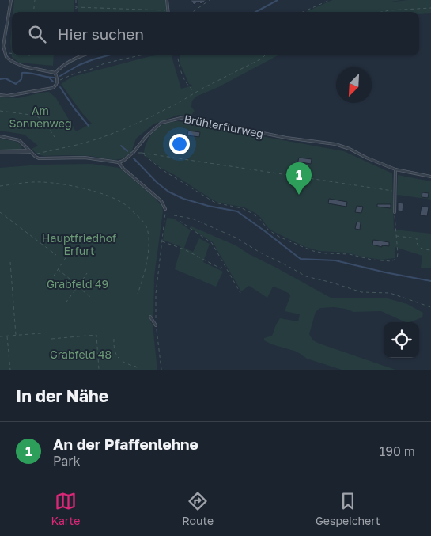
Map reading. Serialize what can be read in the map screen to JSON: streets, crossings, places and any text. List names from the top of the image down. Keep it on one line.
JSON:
{"streets":{"lane":["Brühlerflurweg"]},"parks":["Am Sonnenweg","Hauptfriedhof Erfurt","Grabfeld 49","Grabfeld 48"],"north":"bottom left","page":{"search":"Hier suchen","pins":"1","heading":"In der Nähe","list":[{"mark":"1","name":"An der Pfaffenlehne","note":"Park","value":"190 m"}],"nav":["Karte","Route","Gespeichert"]}}
